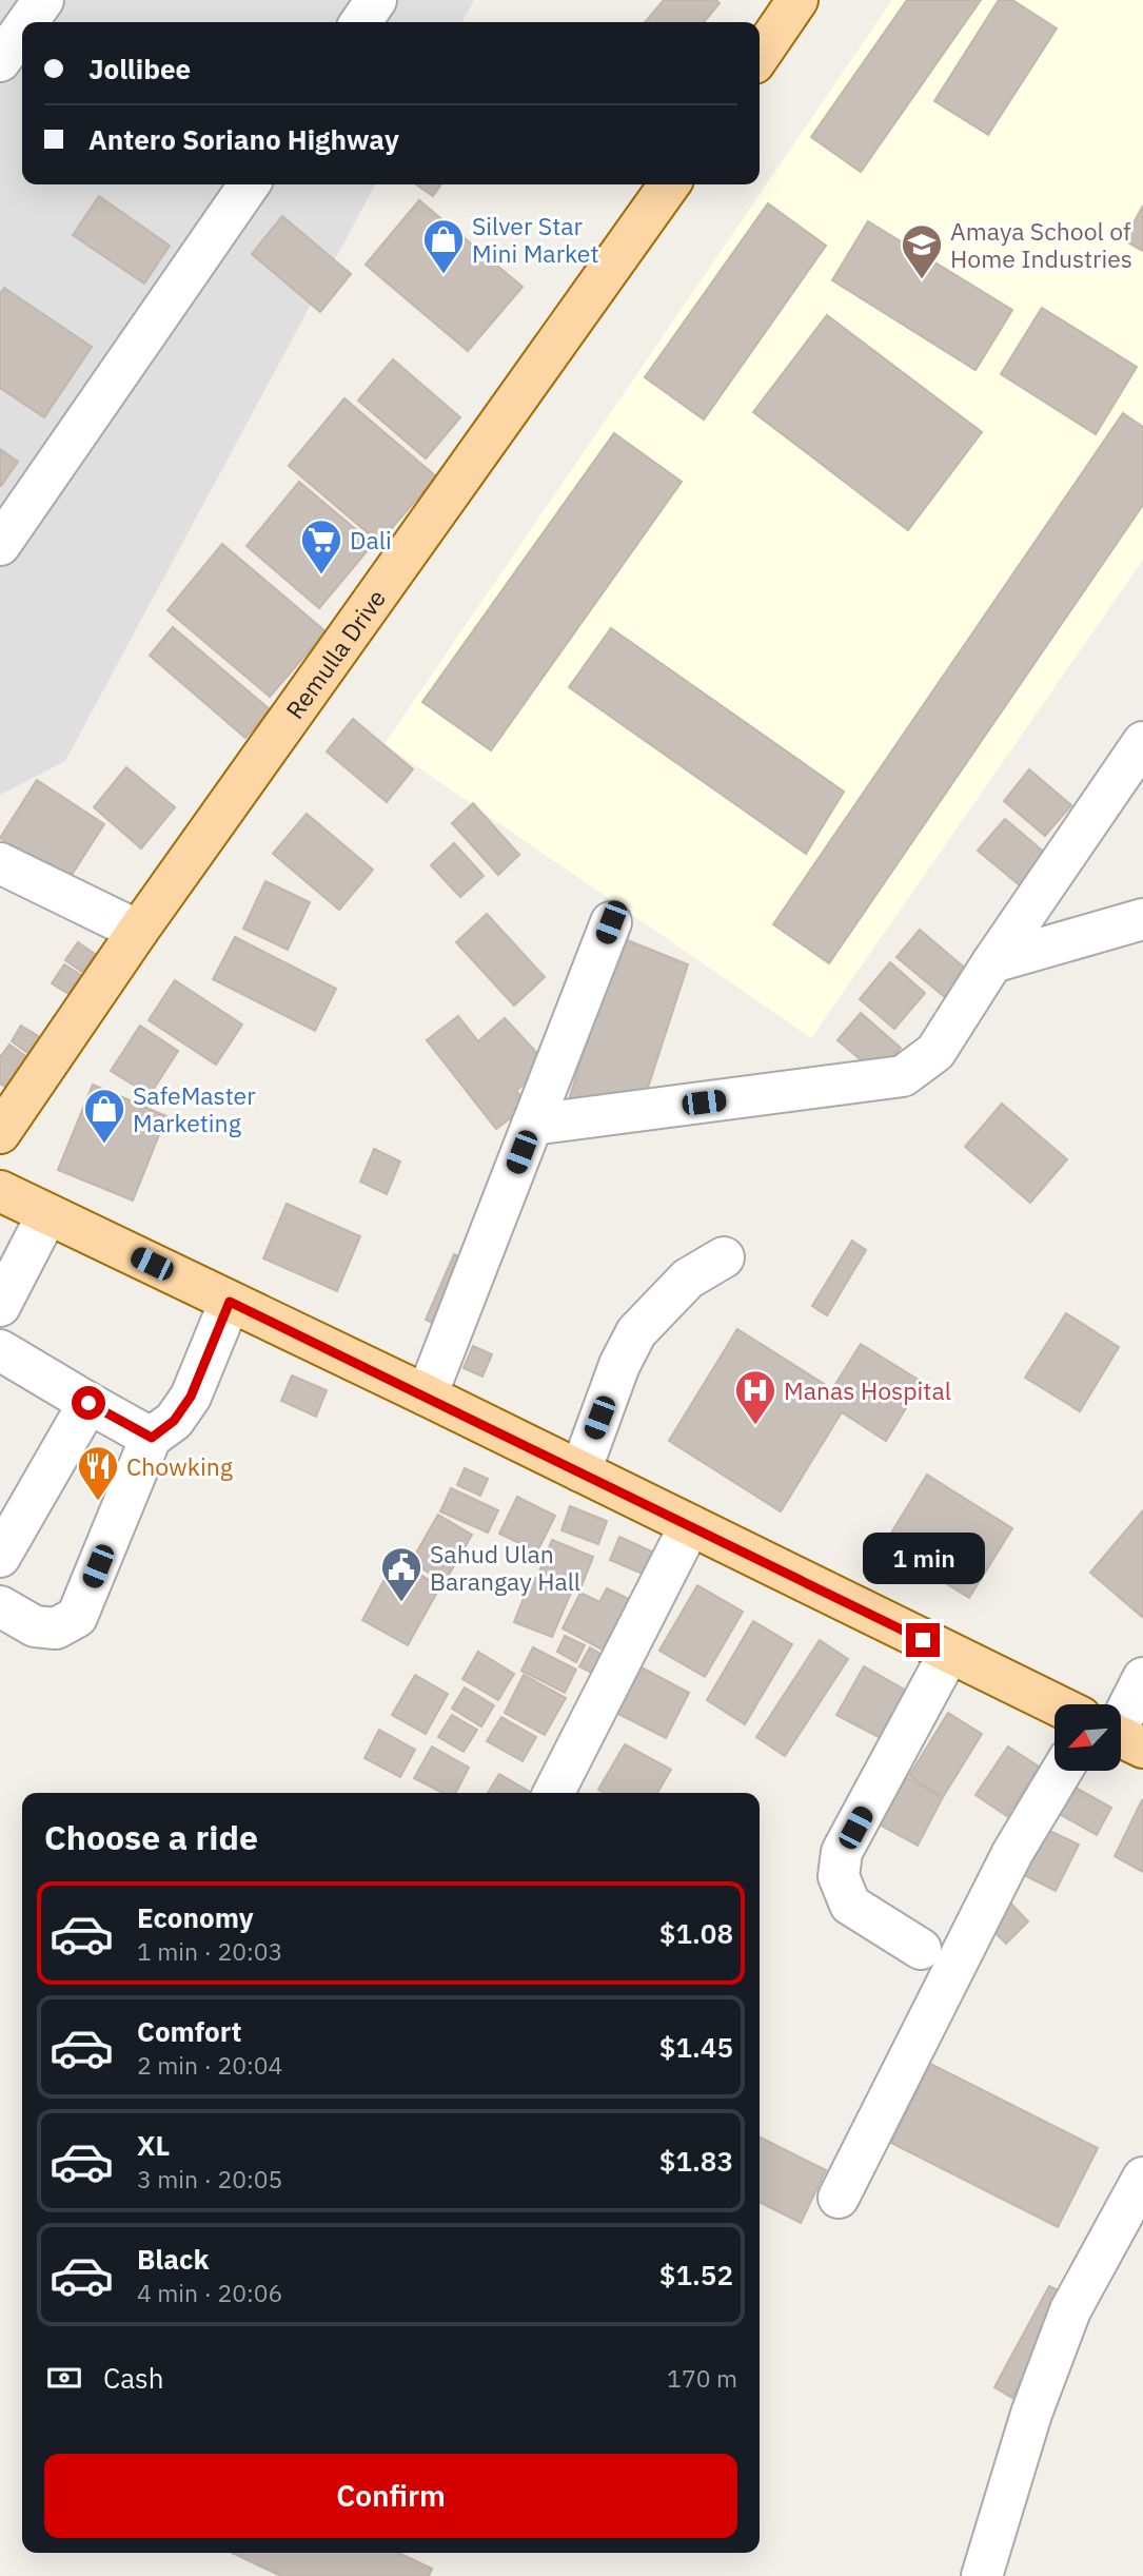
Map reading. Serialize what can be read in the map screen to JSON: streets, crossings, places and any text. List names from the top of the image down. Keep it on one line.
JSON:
{"streets":{"main road":["Remulla Drive"]},"places":{"shop":["Silver Star Mini Market","SafeMaster Marketing"],"school or university":["Amaya School of Home Industries"],"supermarket":["Dali"],"hospital":["Manas Hospital"],"restaurant":["Chowking"],"public building":["Sahud Ulan Barangay Hall"]},"north":"bottom left","page":{"banner":["Jollibee","Antero Soriano Highway"],"bubble":"1 min","heading":"Choose a ride","list":[{"name":"Economy","note":"1 min · 20:03","value":"$1.08"},{"name":"Comfort","note":"2 min · 20:04","value":"$1.45"},{"name":"XL","note":"3 min · 20:05","value":"$1.83"},{"name":"Black","note":"4 min · 20:06","value":"$1.52"}],"pay":["Cash","170 m"],"buttons":"Confirm"}}
